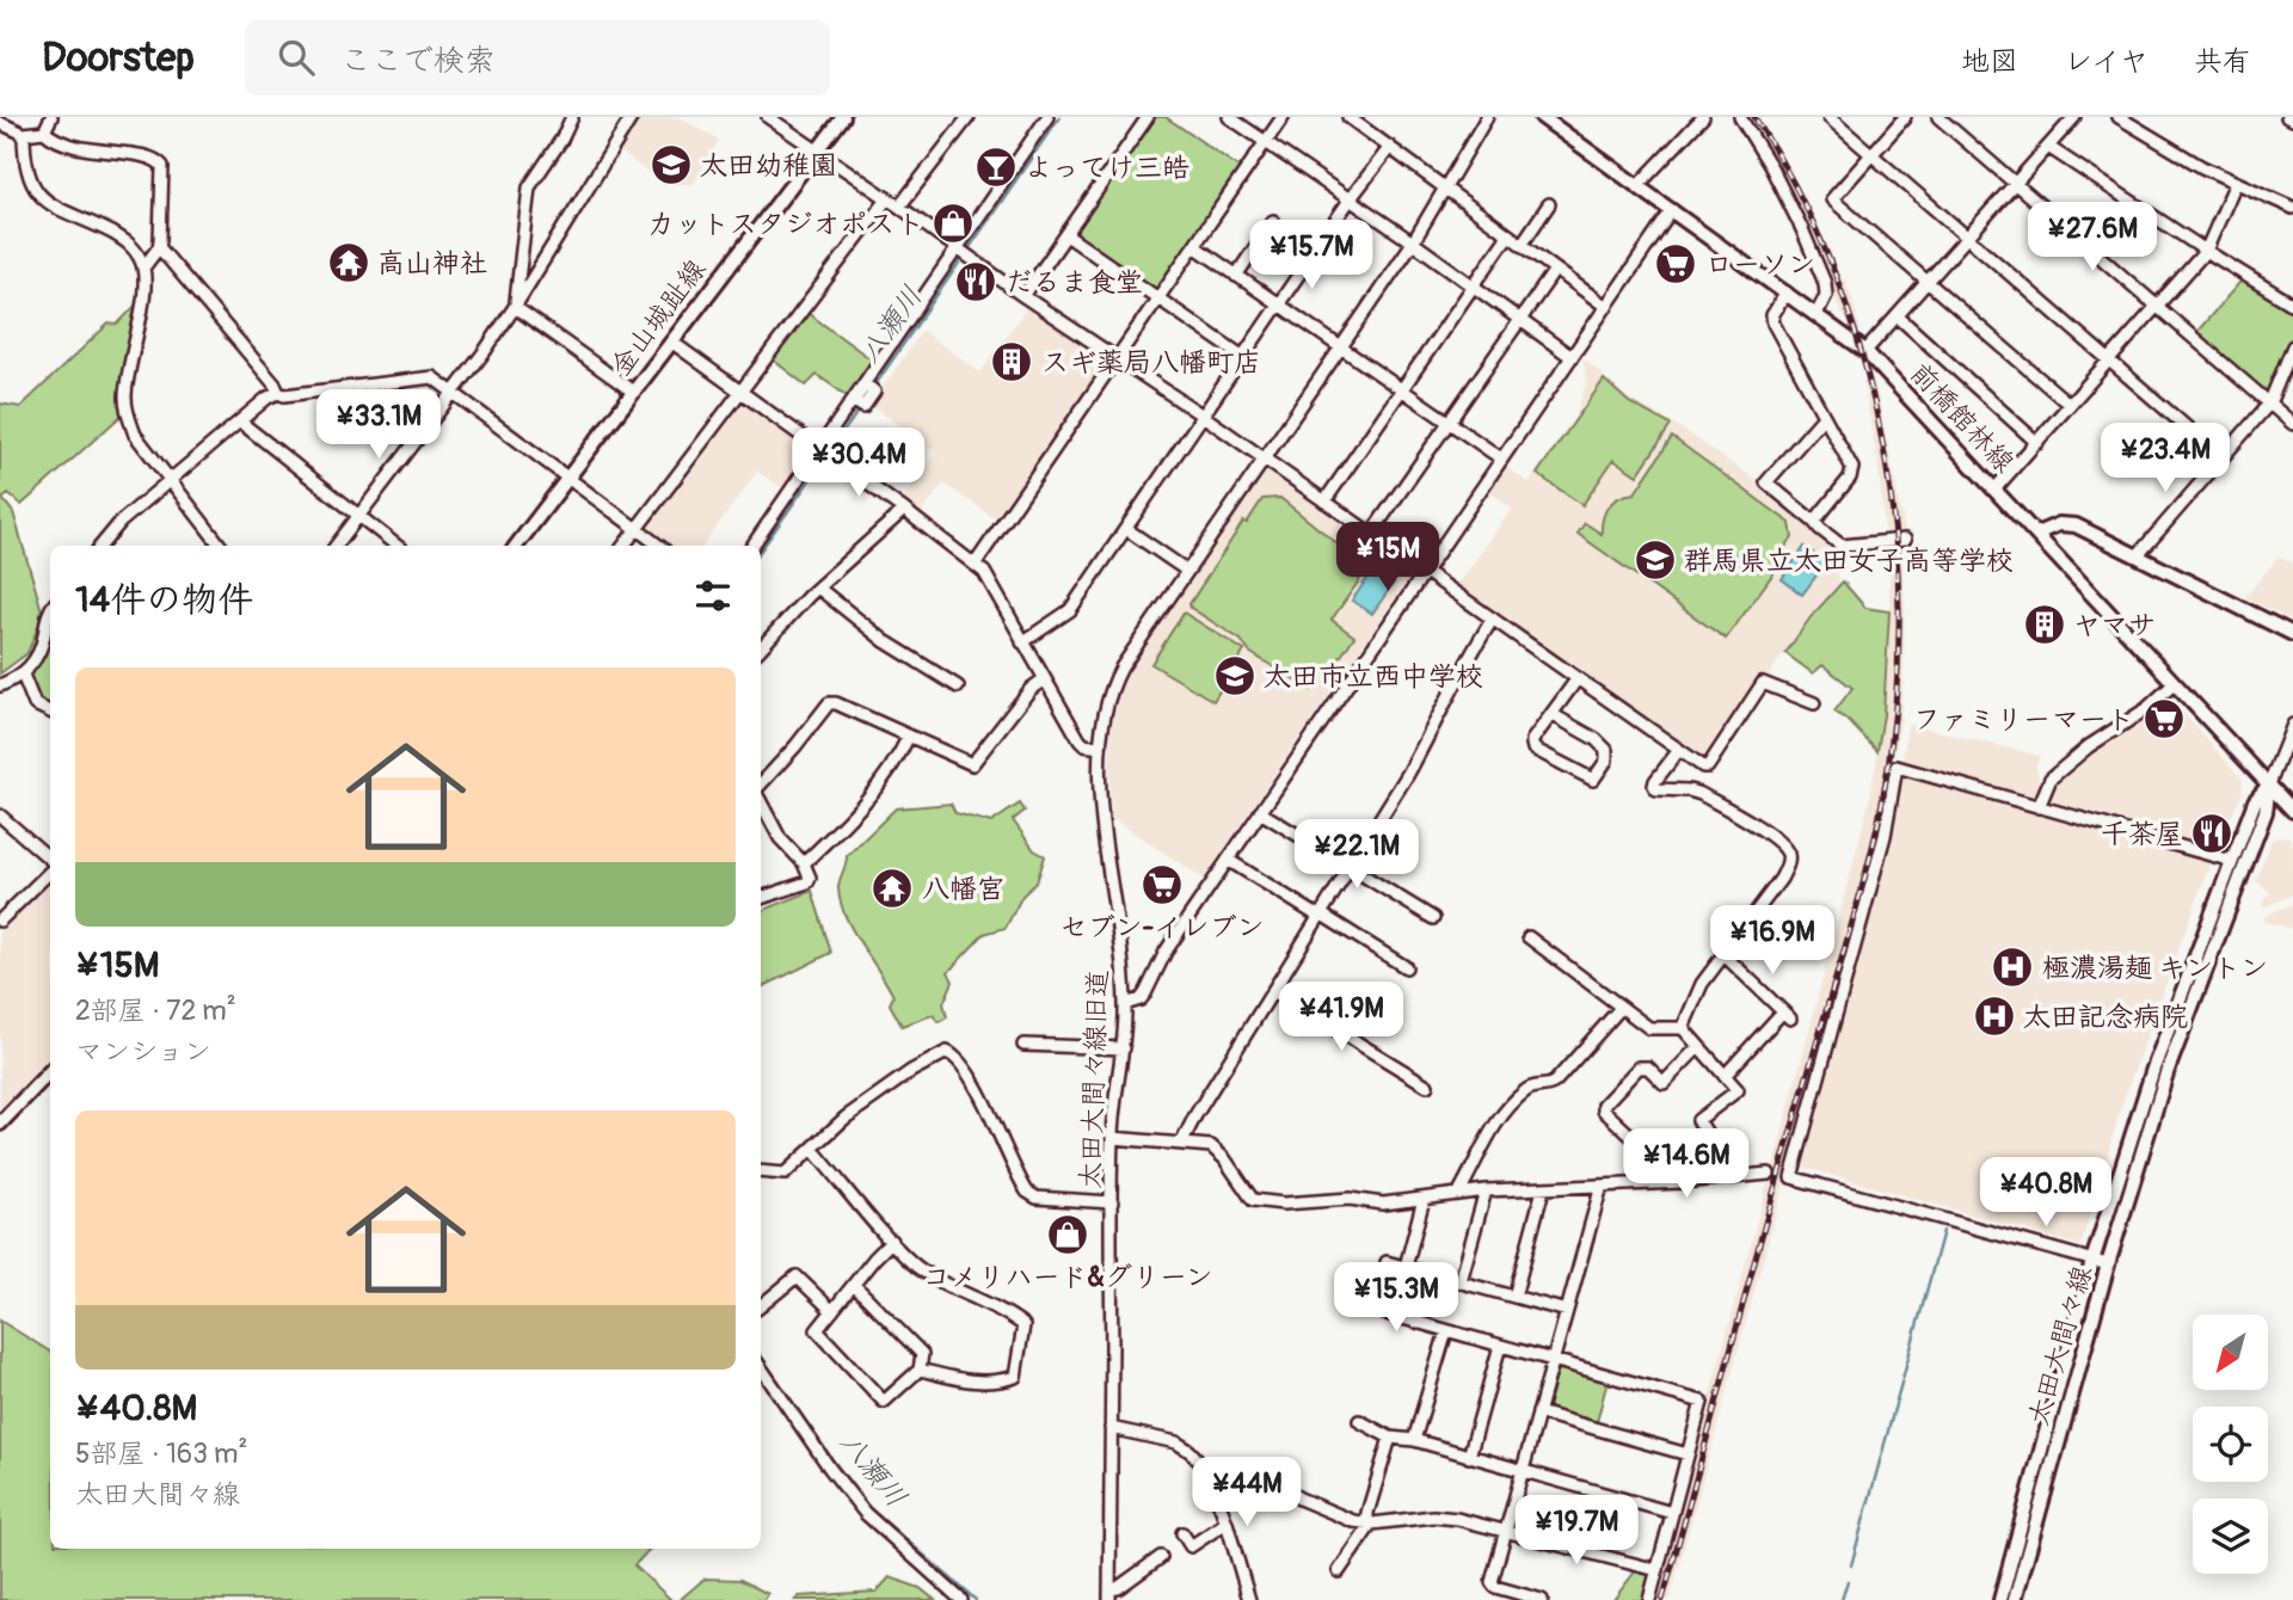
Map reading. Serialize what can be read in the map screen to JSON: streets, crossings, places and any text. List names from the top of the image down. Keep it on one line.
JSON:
{"streets":{"main road":["金山城趾線","前橋館林線","太田大間々線"],"street":["太田大間々線旧道"]},"crossings":[["前橋館林線","太田大間々線"]],"water":["八瀬川"],"places":{"school or university":["太田幼稚園","群馬県立太田女子高等学校","太田市立西中学校"],"bar":["よってけ三皓"],"shop":["カットスタジオポスト","コメリハード&グリーン"],"temple":["高山神社","八幡宮"],"supermarket":["ローソン","ファミリーマート","セブン-イレブン"],"restaurant":["だるま食堂","千茶屋"],"building":["スギ薬局八幡町店","ヤマサ"],"hospital":["極濃湯麺 キントン","太田記念病院"]},"north":"bottom left","page":{"header":"Doorstep","search":"ここで検索","nav":["地図","レイヤ","共有"],"price":["¥27.6M","¥15.7M","¥33.1M","¥23.4M","¥30.4M","¥15M","¥22.1M","¥16.9M","¥41.9M","¥14.6M","¥40.8M","¥15.3M","¥44M","¥19.7M"],"heading":"14件の物件","list":[{"name":"¥15M","note":"2部屋 · 72 m² · マンション"},{"name":"¥40.8M","note":"5部屋 · 163 m² · 太田大間々線"}]}}
